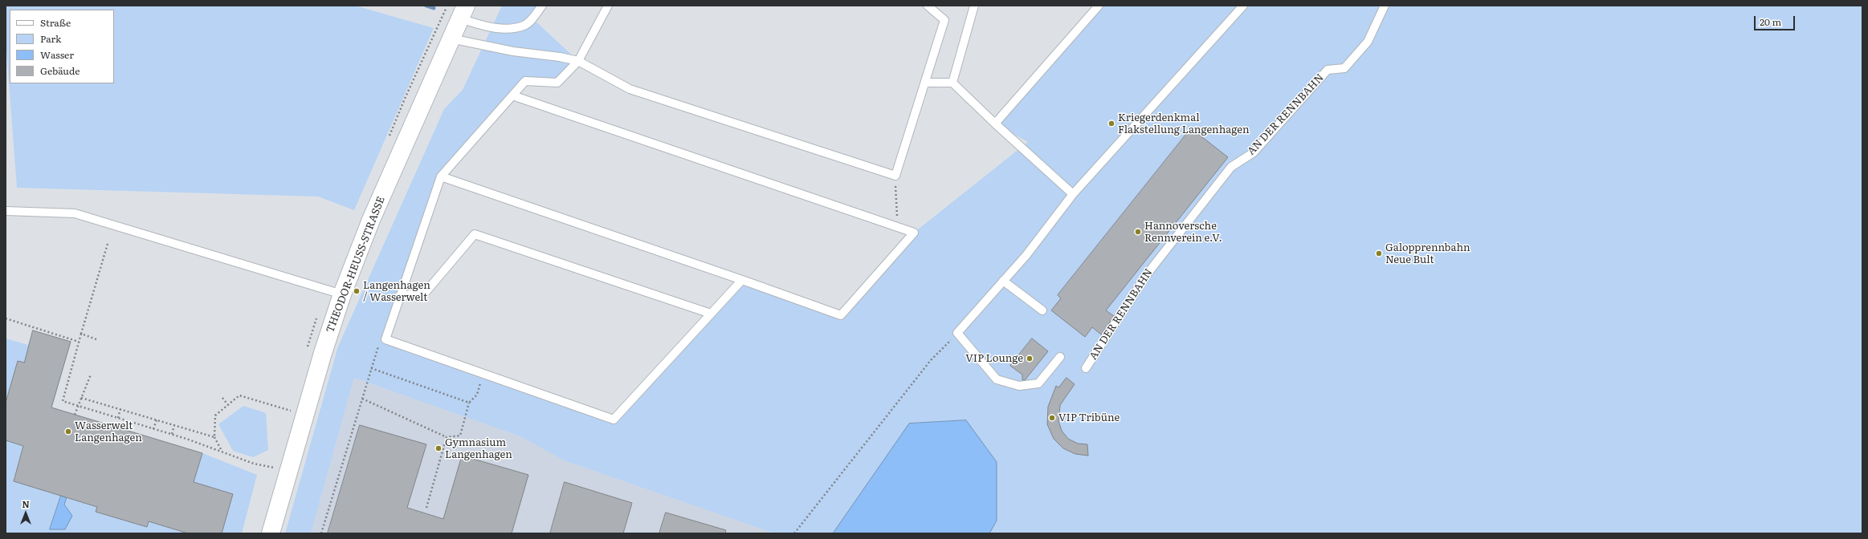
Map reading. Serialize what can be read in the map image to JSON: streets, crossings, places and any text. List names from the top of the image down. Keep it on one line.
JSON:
{"streets":{"street":["THEODOR-HEUSS-STRASSE"],"lane":["AN DER RENNBAHN"]},"places":["Kriegerdenkmal Flakstellung Langenhagen","Hannoversche Rennverein e.V.","Galopprennbahn Neue Bult","Langenhagen / Wasserwelt","VIP Lounge","VIP Tribüne","Wasserwelt Langenhagen","Gymnasium Langenhagen"],"legend":["Straße","Park","Wasser","Gebäude"],"scale_bar":"20 m","north":"top"}
